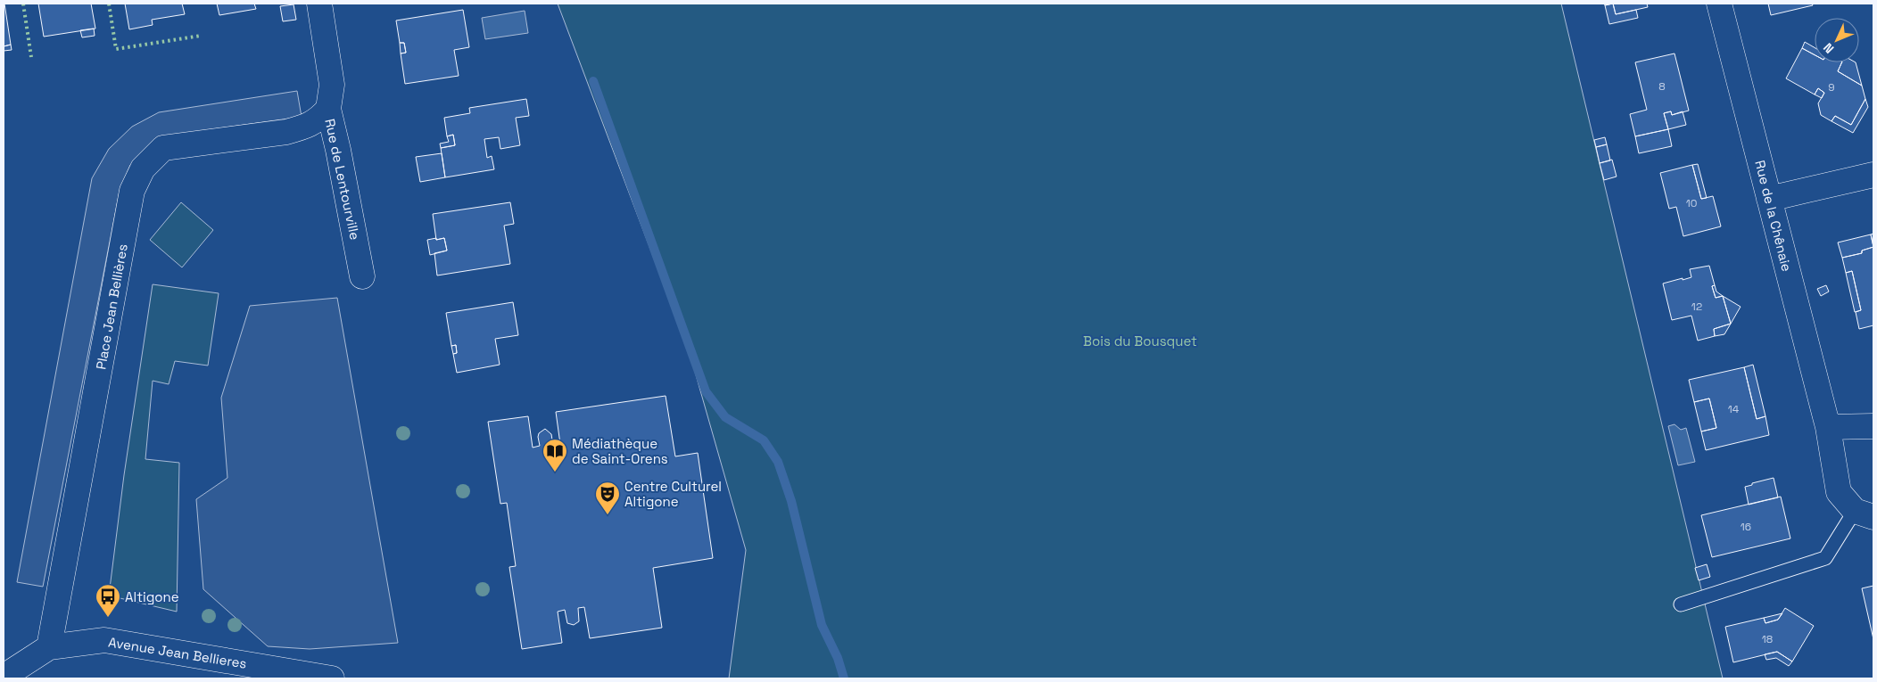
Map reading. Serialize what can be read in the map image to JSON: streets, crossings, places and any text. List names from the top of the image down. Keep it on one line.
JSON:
{"streets":{"street":["Rue de Lentourville","Rue de la Chênaie","Place Jean Bellières","Avenue Jean Bellieres"]},"crossings":[["Rue de Lentourville","Place Jean Bellières"],["Place Jean Bellières","Avenue Jean Bellieres"]],"parks":["Bois du Bousquet"],"places":{"library":["Médiathèque de Saint-Orens"],"theatre":["Centre Culturel Altigone"],"bus stop":["Altigone"]},"house_numbers":["8","9","10","12","14","16","18"],"north":"bottom left"}
